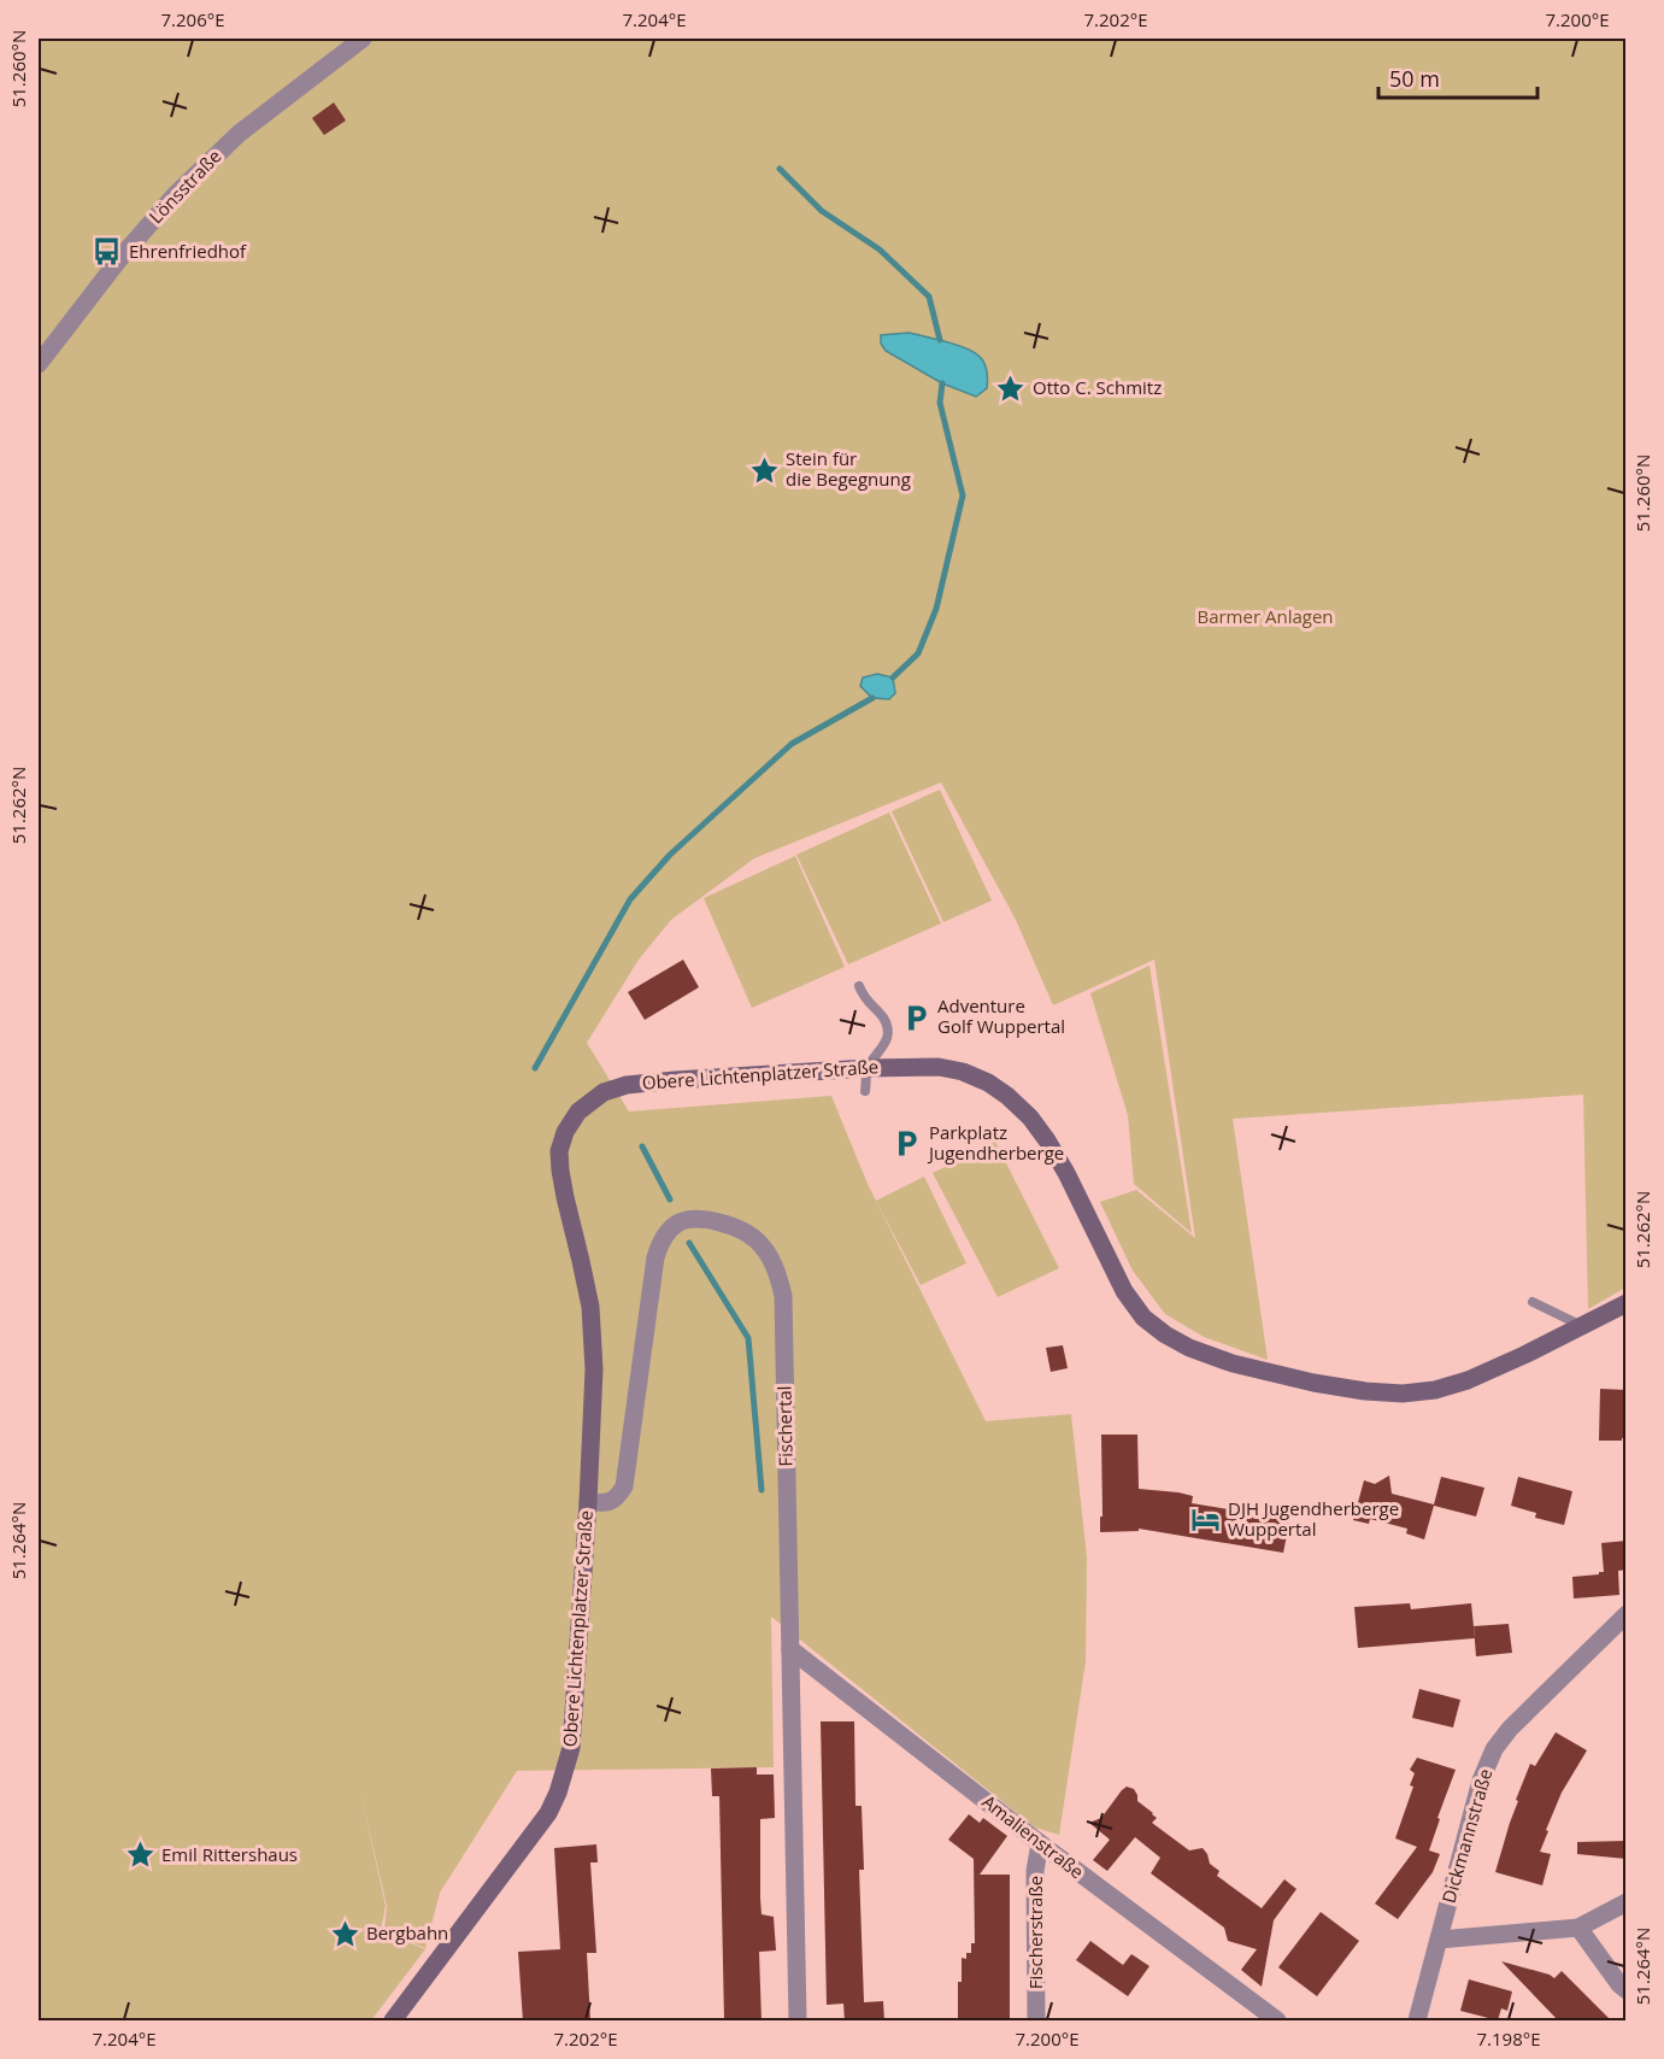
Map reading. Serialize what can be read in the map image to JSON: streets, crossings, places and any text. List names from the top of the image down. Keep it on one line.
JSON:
{"streets":{"main road":["Obere Lichtenplatzer Straße"],"street":["Lönsstraße","Fischertal","Dickmannstraße","Amalienstraße","Fischerstraße"]},"crossings":[["Obere Lichtenplatzer Straße","Fischertal"],["Fischertal","Amalienstraße"],["Amalienstraße","Fischerstraße"]],"parks":["Barmer Anlagen"],"places":{"bus stop":["Ehrenfriedhof"],"place":["Otto C. Schmitz","Stein für die Begegnung","Emil Rittershaus","Bergbahn"],"parking":["Adventure Golf Wuppertal","Parkplatz Jugendherberge"],"hotel":["DJH Jugendherberge Wuppertal"]},"scale_bar":"50 m","coordinates":["7.206°E","7.204°E","7.202°E","7.200°E","51.260°N","51.262°N","51.264°N","7.198°E"]}
